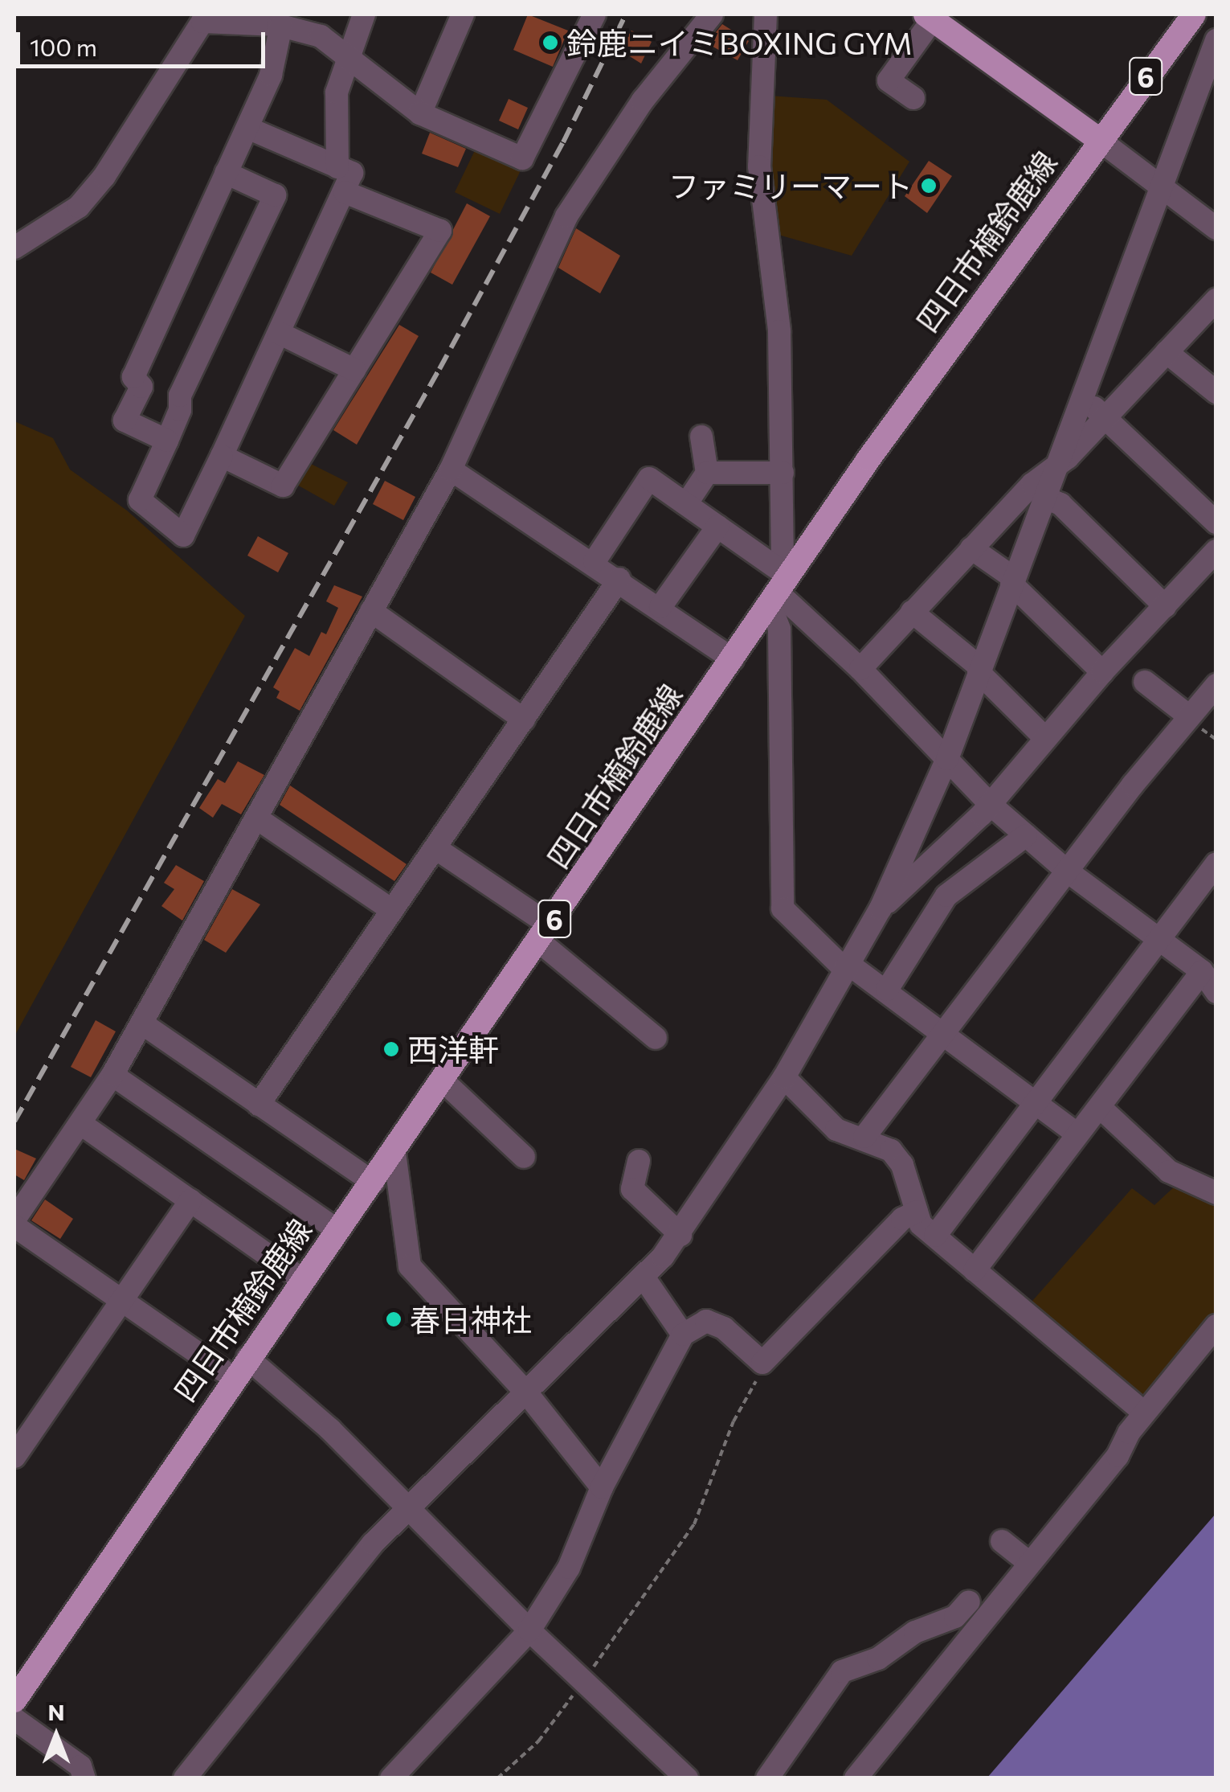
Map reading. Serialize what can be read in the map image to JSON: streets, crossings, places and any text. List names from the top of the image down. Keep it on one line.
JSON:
{"streets":{"main road":["6","四日市楠鈴鹿線"]},"places":["鈴鹿ニイミBOXING GYM","ファミリーマート","西洋軒","春日神社"],"scale_bar":"100 m","north":"top"}
